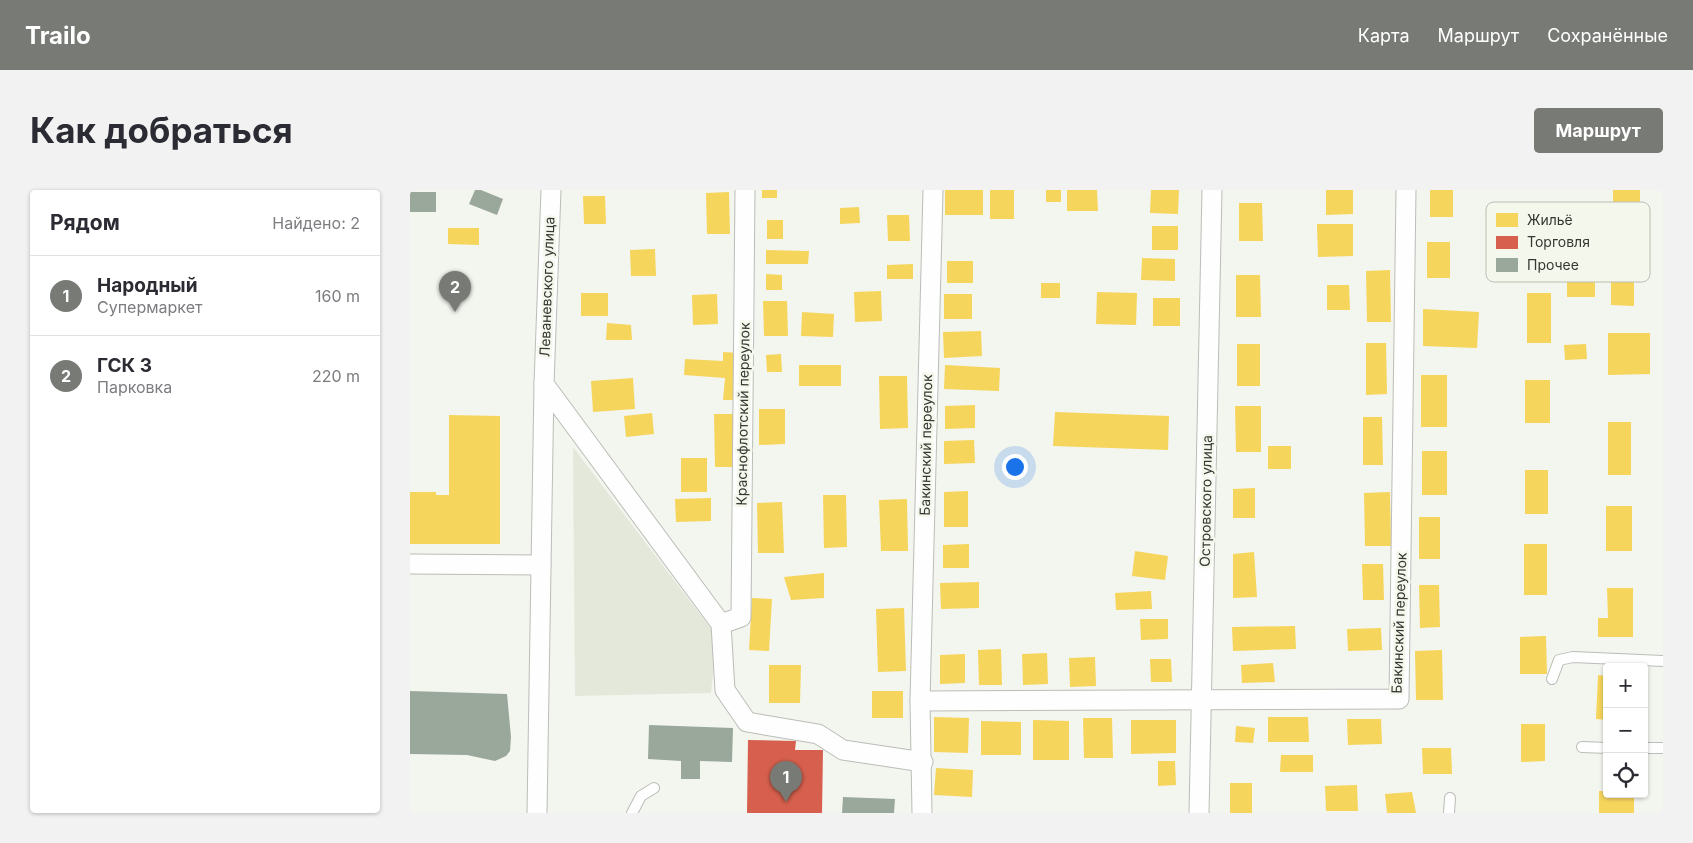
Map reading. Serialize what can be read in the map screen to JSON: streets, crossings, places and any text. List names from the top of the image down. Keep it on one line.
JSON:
{"streets":{"street":["Леваневского улица","Краснофлотский переулок","Бакинский переулок","Островского улица"]},"crossings":[["Бакинский переулок","Островского улица"]],"legend":["Жильё","Торговля","Прочее"],"page":{"header":"Trailo","nav":["Карта","Маршрут","Сохранённые"],"buttons":"Маршрут","title":"Как добраться","heading":["Рядом","Найдено: 2"],"list":[{"mark":"1","name":"Народный","note":"Супермаркет","value":"160 m"},{"mark":"2","name":"ГСК 3","note":"Парковка","value":"220 m"}],"pins":["2","1"],"map_buttons":["+","−"]}}
